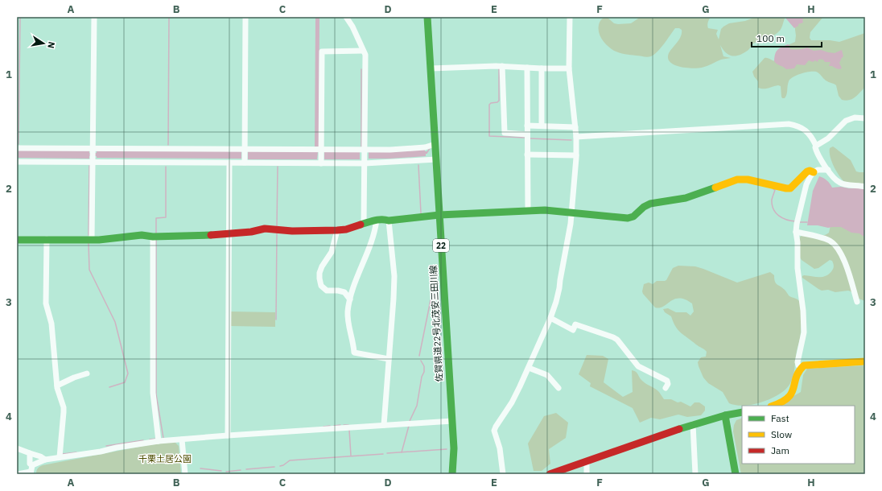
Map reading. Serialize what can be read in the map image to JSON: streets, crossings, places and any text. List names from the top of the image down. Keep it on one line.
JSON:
{"streets":{"street":["22","佐賀県道22号北茂安三田川線"]},"parks":["千栗土居公園"],"legend":["Fast","Slow","Jam"],"scale_bar":"100 m","north":"right","grid":{"columns":["A","B","C","D","E","F","G","H"],"rows":["1","2","3","4"]}}
